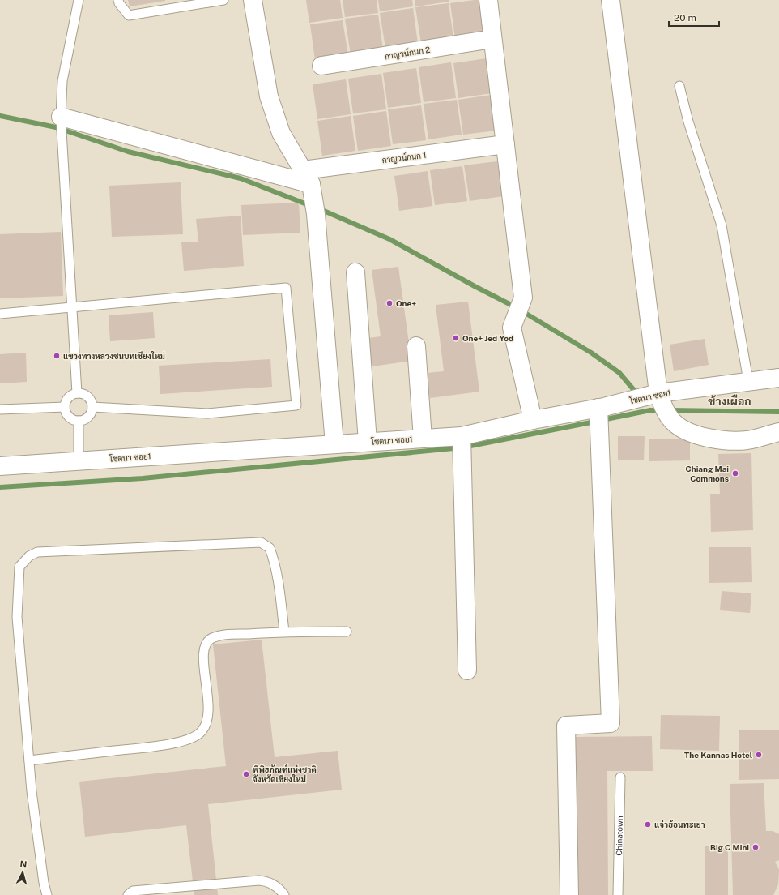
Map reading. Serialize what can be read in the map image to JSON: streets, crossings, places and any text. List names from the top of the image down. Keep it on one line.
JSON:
{"streets":{"street":["กาญวน์กนก 2","กาญวน์กนก 1","โชตนา ซอย1"],"lane":["Chinatown"]},"districts":["ช้างเผือก"],"places":["One+","One+ Jed Yod","แขวงทางหลวงชนบทเชียงใหม่","Chiang Mai Commons","The Kannas Hotel","พิพิธภัณฑ์แห่งชาติ จังหวัดเชียงใหม่","แจ่วฮ้อนพะเยา","Big C Mini"],"scale_bar":"20 m","north":"top"}
